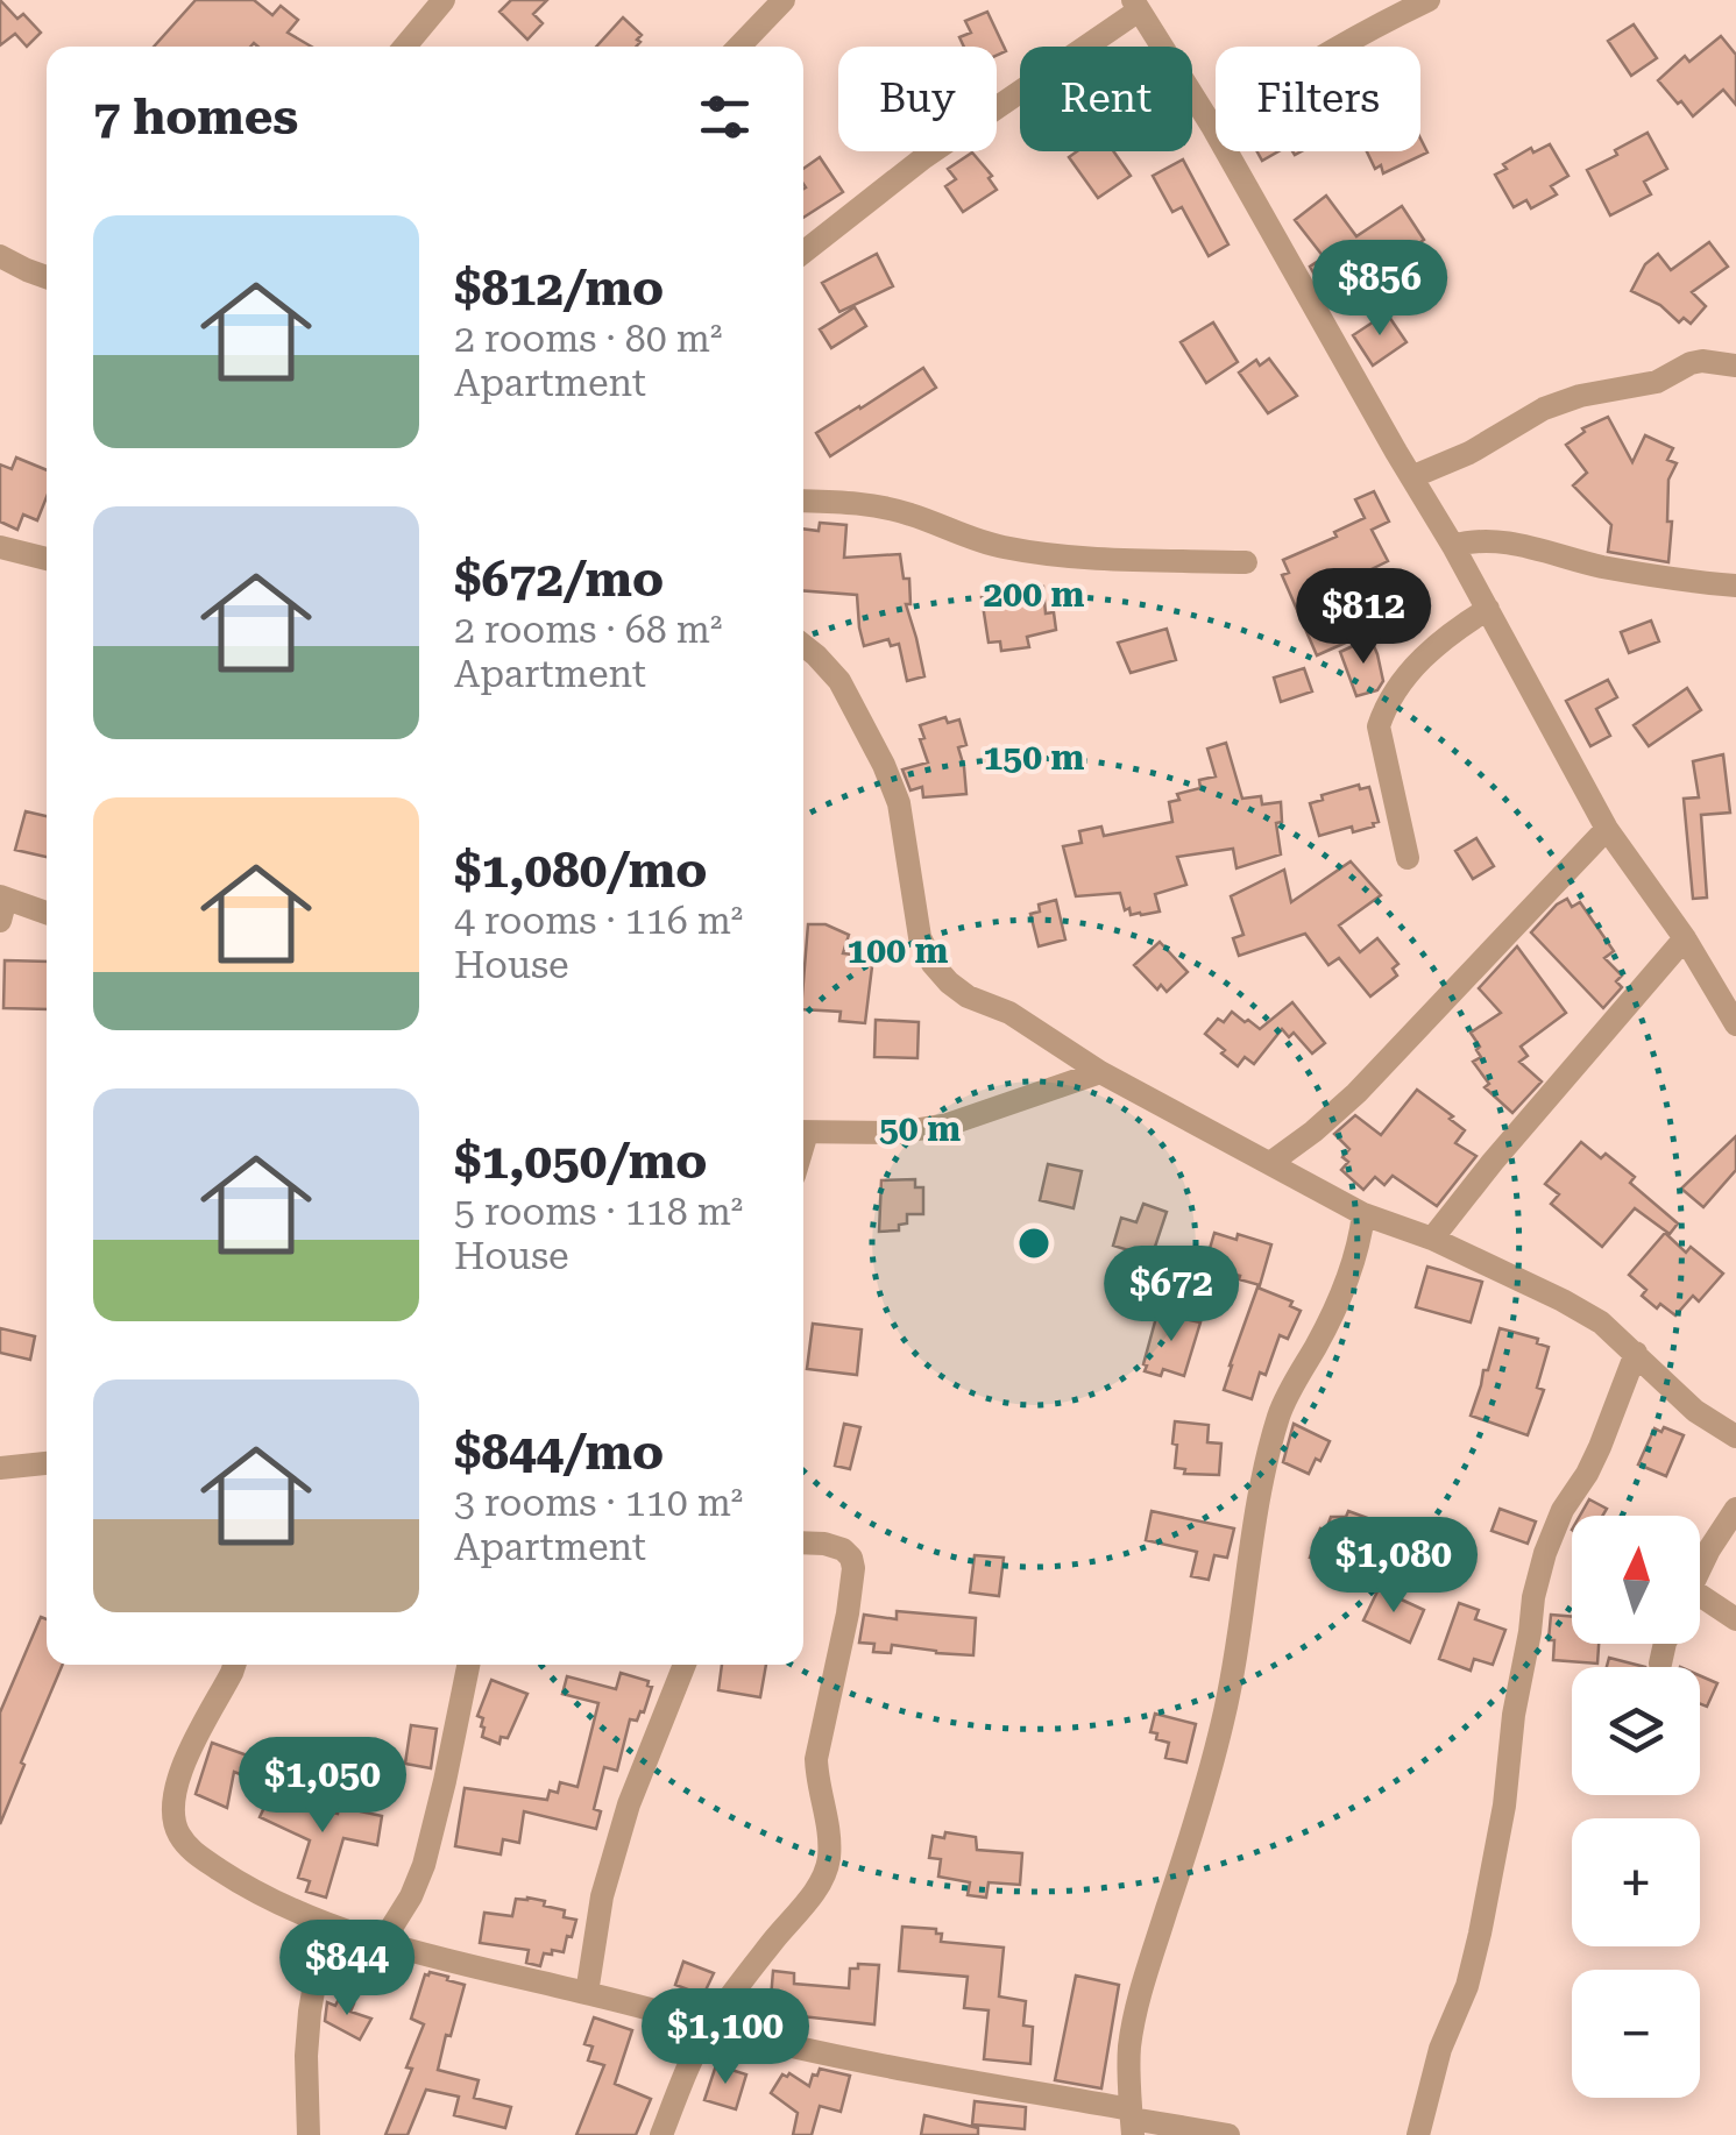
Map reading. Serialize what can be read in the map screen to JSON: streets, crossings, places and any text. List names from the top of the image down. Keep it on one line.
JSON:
{"north":"top","page":{"chip":["Buy","Rent","Filters"],"heading":"7 homes","list":[{"name":"$812/mo","note":"2 rooms · 80 m² · Apartment"},{"name":"$672/mo","note":"2 rooms · 68 m² · Apartment"},{"name":"$1,080/mo","note":"4 rooms · 116 m² · House"},{"name":"$1,050/mo","note":"5 rooms · 118 m² · House"},{"name":"$844/mo","note":"3 rooms · 110 m² · Apartment"}],"price":["$856","$812","$672","$1,080","$1,050","$844","$1,100"],"map_buttons":["+","−"]},"rings":["200 m","150 m","100 m","50 m"]}
